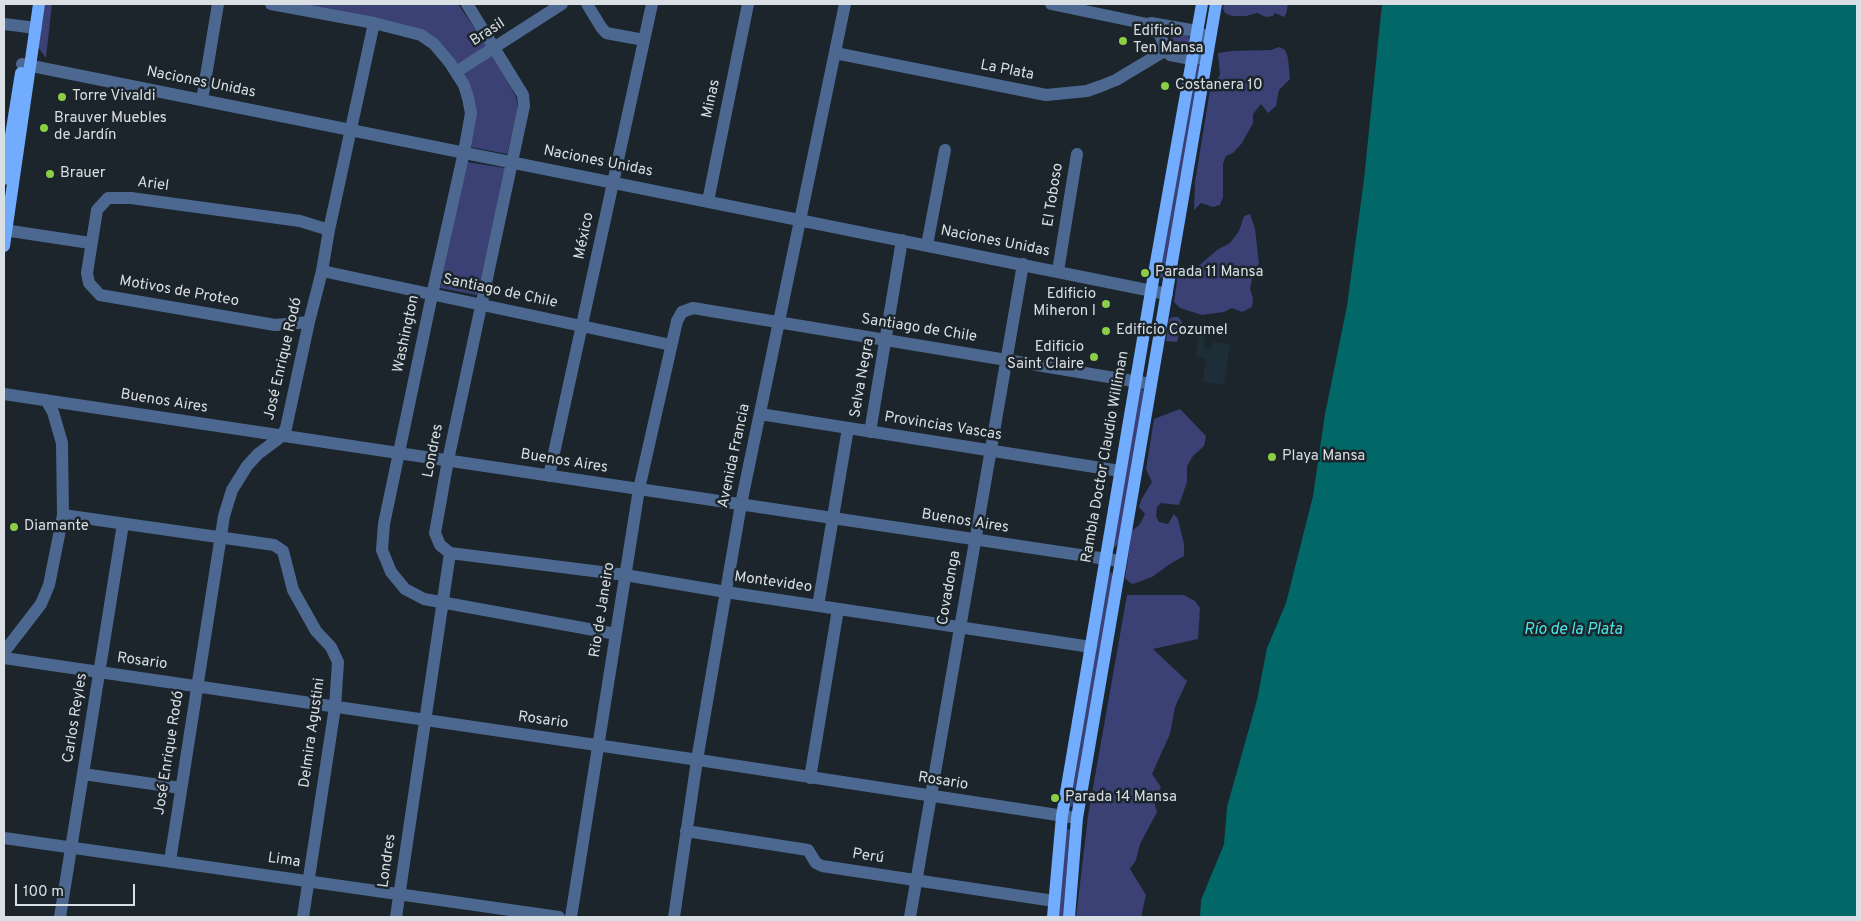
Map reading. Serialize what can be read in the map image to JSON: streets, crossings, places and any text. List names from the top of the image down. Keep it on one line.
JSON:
{"streets":{"main road":["Rambla Doctor Claudio Williman"],"street":["Brasil","La Plata","Naciones Unidas","Minas","Ariel","El Toboso","México","Motivos de Proteo","Santiago de Chile","Washington","José Enrique Rodó","Selva Negra","Buenos Aires","Provincias Vascas","Londres","Avenida Francia","Montevideo","Covadonga","Rio de Janeiro","Rosario","Carlos Reyles","Delmira Agustini","Perú","Lima"]},"crossings":[["Brasil","Washington"],["Brasil","Londres"],["La Plata","Avenida Francia"],["Naciones Unidas","Minas"],["Naciones Unidas","El Toboso"],["Naciones Unidas","México"],["Naciones Unidas","Washington"],["Naciones Unidas","José Enrique Rodó"],["Naciones Unidas","Selva Negra"],["Naciones Unidas","Londres"],["Naciones Unidas","Avenida Francia"],["Naciones Unidas","Rambla Doctor Claudio Williman"],["Naciones Unidas","Covadonga"],["Ariel","Motivos de Proteo"],["Ariel","José Enrique Rodó"],["México","Santiago de Chile"],["México","Buenos Aires"],["Motivos de Proteo","José Enrique Rodó"],["Santiago de Chile","Washington"],["Santiago de Chile","José Enrique Rodó"],["Santiago de Chile","Selva Negra"],["Santiago de Chile","Londres"],["Santiago de Chile","Avenida Francia"],["Santiago de Chile","Rambla Doctor Claudio Williman"],["Santiago de Chile","Covadonga"],["Santiago de Chile","Rio de Janeiro"],["Washington","José Enrique Rodó"],["Washington","Buenos Aires"],["Washington","Londres"],["Washington","Rio de Janeiro"],["José Enrique Rodó","Buenos Aires"],["José Enrique Rodó","Rosario"],["José Enrique Rodó","Delmira Agustini"],["José Enrique Rodó","Lima"],["Selva Negra","Buenos Aires"],["Selva Negra","Provincias Vascas"],["Selva Negra","Montevideo"],["Buenos Aires","Londres"],["Buenos Aires","Avenida Francia"],["Buenos Aires","Rambla Doctor Claudio Williman"],["Buenos Aires","Covadonga"],["Buenos Aires","Rio de Janeiro"],["Provincias Vascas","Avenida Francia"],["Provincias Vascas","Rambla Doctor Claudio Williman"],["Provincias Vascas","Covadonga"],["Londres","Montevideo"],["Londres","Rosario"],["Londres","Lima"],["Avenida Francia","Montevideo"],["Avenida Francia","Rosario"],["Avenida Francia","Perú"],["Rambla Doctor Claudio Williman","Montevideo"],["Rambla Doctor Claudio Williman","Rosario"],["Rambla Doctor Claudio Williman","Perú"],["Montevideo","Covadonga"],["Montevideo","Rio de Janeiro"],["Covadonga","Rosario"],["Covadonga","Perú"],["Rio de Janeiro","Rosario"],["Rosario","Carlos Reyles"],["Rosario","Delmira Agustini"],["Carlos Reyles","Delmira Agustini"],["Carlos Reyles","Lima"],["Delmira Agustini","Lima"]],"water":["Río de la Plata"],"places":["Edificio Ten Mansa","Costanera 10","Torre Vivaldi","Brauver Muebles de Jardín","Brauer","Parada 11 Mansa","Edificio Miheron I","Edificio Cozumel","Edificio Saint Claire","Playa Mansa","Diamante","Parada 14 Mansa"],"scale_bar":"100 m"}
